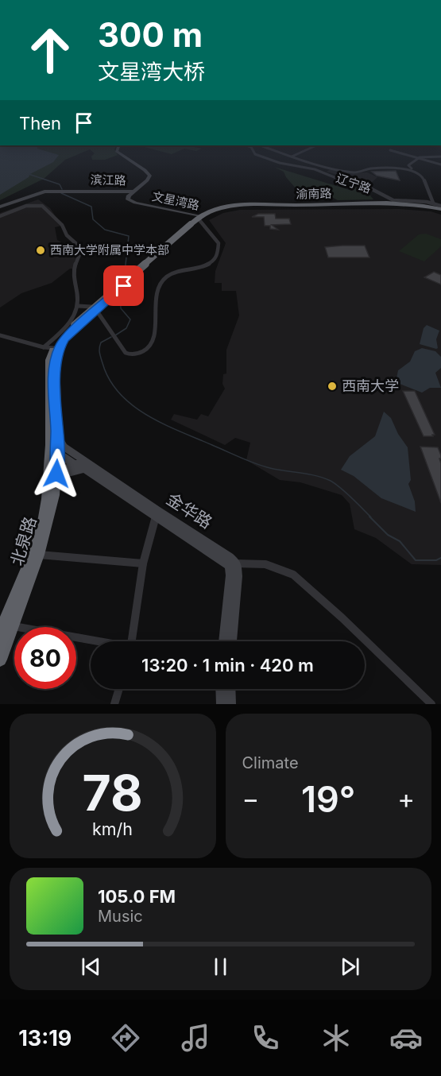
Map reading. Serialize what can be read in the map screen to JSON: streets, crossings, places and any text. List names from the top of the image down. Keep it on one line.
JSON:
{"streets":{"highway":["渝南路","北泉路"],"main road":["滨江路","文星湾路","金华路"],"street":["辽宁路"]},"crossings":[["滨江路","文星湾路"],["渝南路","文星湾路"],["金华路","北泉路"]],"places":["西南大学附属中学本部","西南大学"],"page":{"turn":["300 m","文星湾大桥"],"then":"Then","limit":"80","trip":"13:20 · 1 min · 420 m","tile":"Climate","heat":["−","19°","+"],"song":["105.0 FM","Music"],"tabs":"13:19","gauge":["78","km/h"]}}
